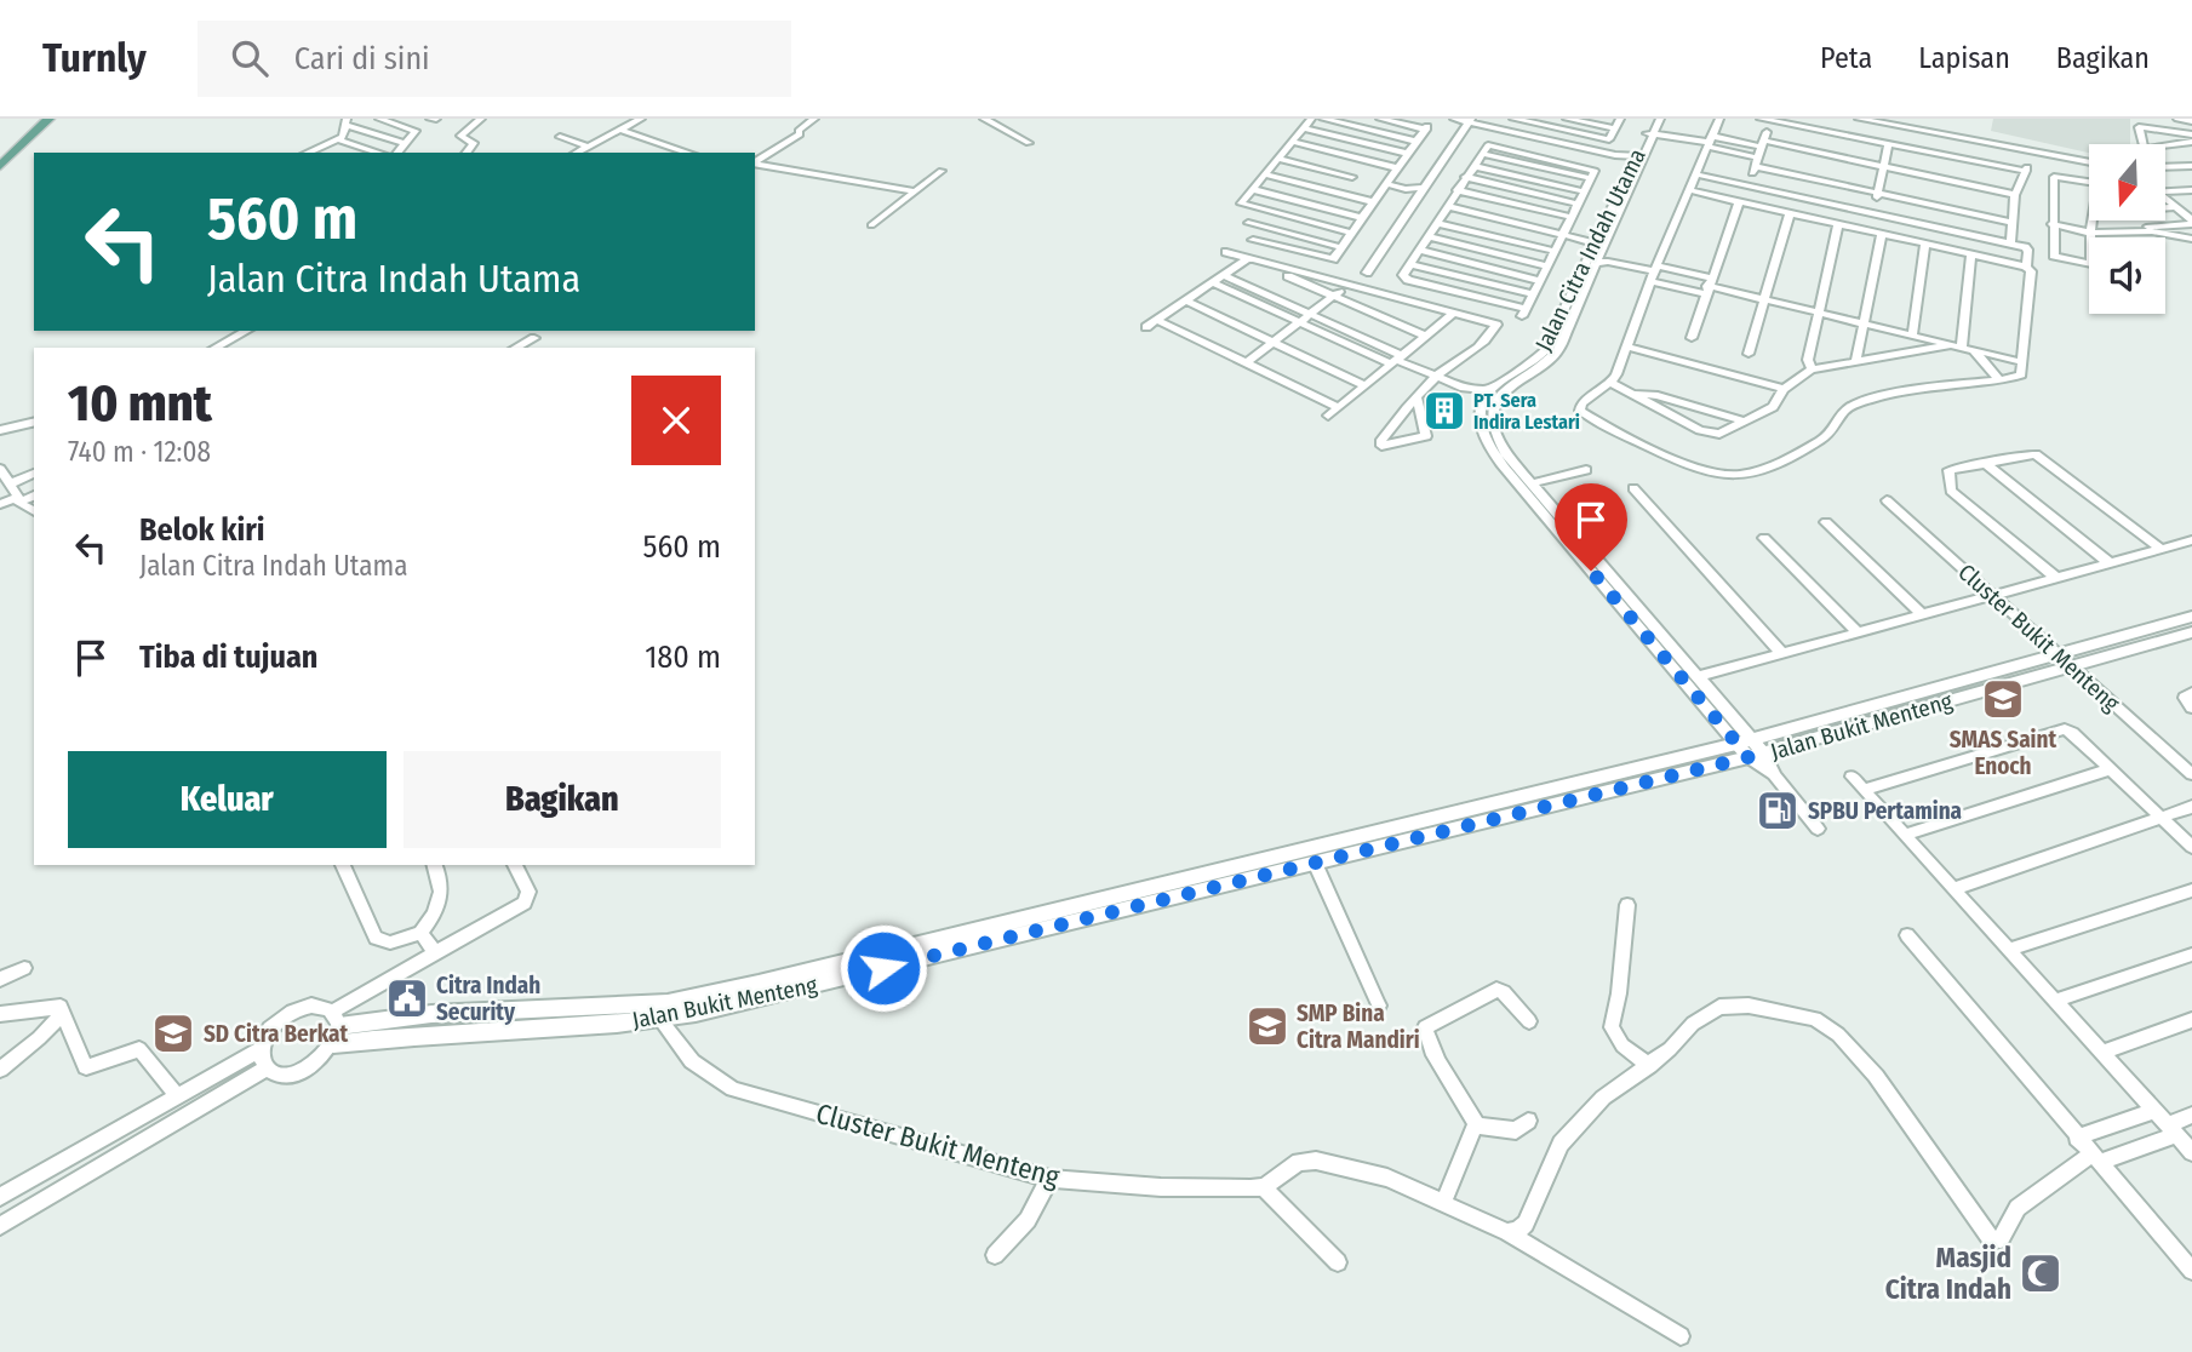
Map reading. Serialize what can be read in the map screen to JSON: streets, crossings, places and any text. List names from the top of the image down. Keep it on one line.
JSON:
{"streets":{"street":["Jalan Citra Indah Utama","Cluster Bukit Menteng","Jalan Bukit Menteng"]},"crossings":[["Cluster Bukit Menteng","Jalan Bukit Menteng"]],"places":{"building":["PT. Sera Indira Lestari"],"school or university":["SMAS Saint Enoch","SMP Bina Citra Mandiri","SD Citra Berkat"],"fuel station":["SPBU Pertamina"],"public building":["Citra Indah Security"],"mosque":["Masjid Citra Indah"]},"north":"bottom","page":{"header":"Turnly","search":"Cari di sini","nav":["Peta","Lapisan","Bagikan"],"turn":["560 m","Jalan Citra Indah Utama"],"heading":["10 mnt","740 m · 12:08"],"list":[{"name":"Belok kiri","note":"Jalan Citra Indah Utama","value":"560 m"},{"name":"Tiba di tujuan","value":"180 m"}],"buttons":["Keluar","Bagikan"]}}
